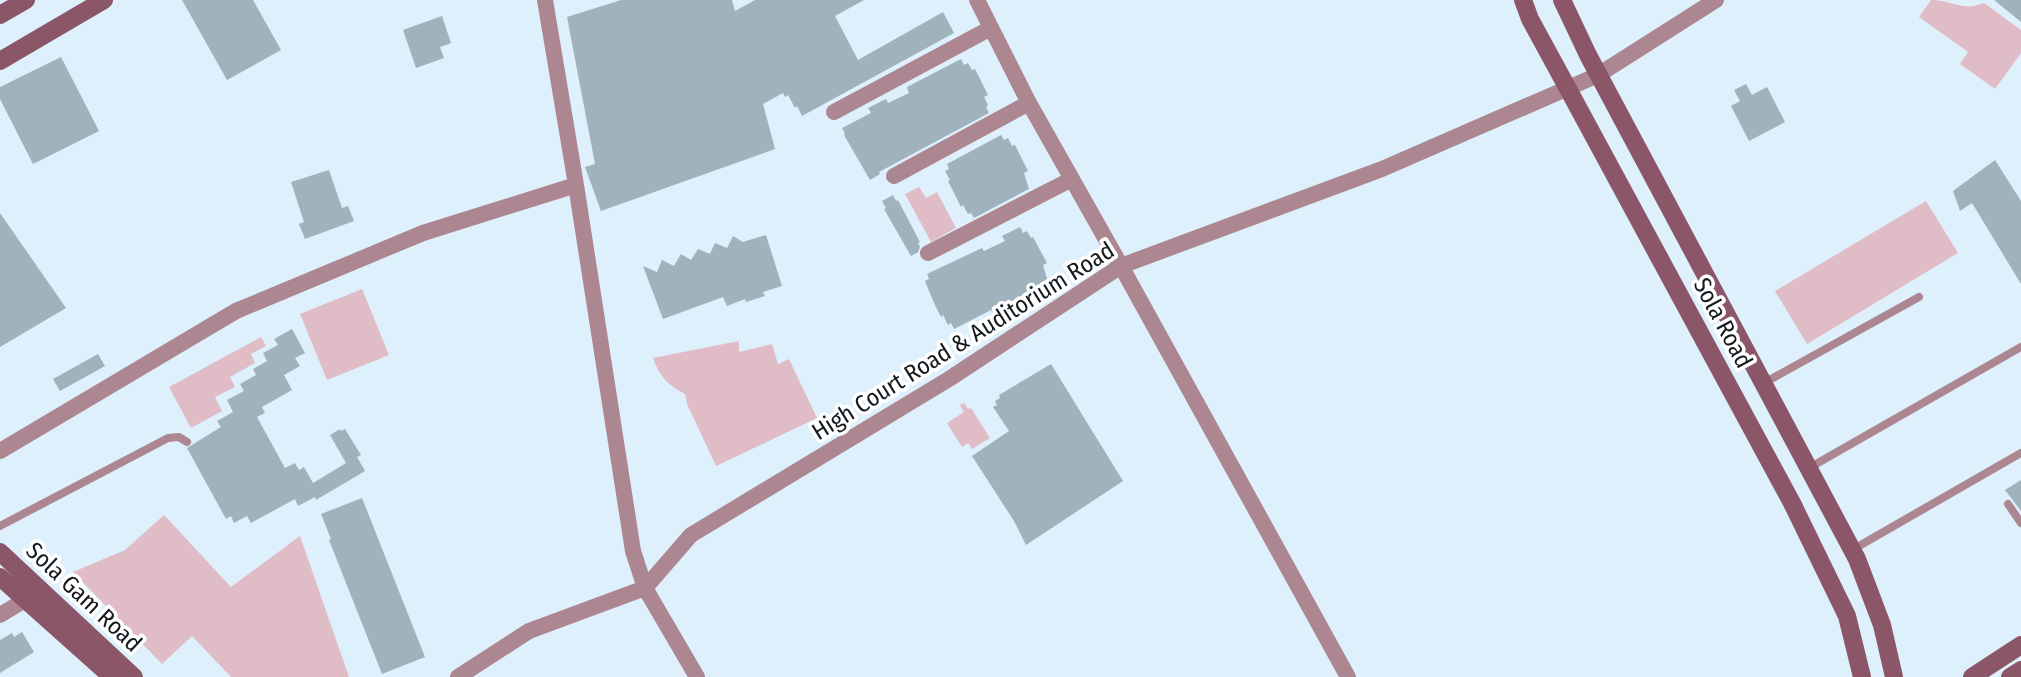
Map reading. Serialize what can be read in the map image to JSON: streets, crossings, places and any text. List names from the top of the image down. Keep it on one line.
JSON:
{"streets":{"main road":["Sola Road","Sola Gam Road"],"street":["High Court Road & Auditorium Road"]},"crossings":[["Sola Road","High Court Road & Auditorium Road"]]}
